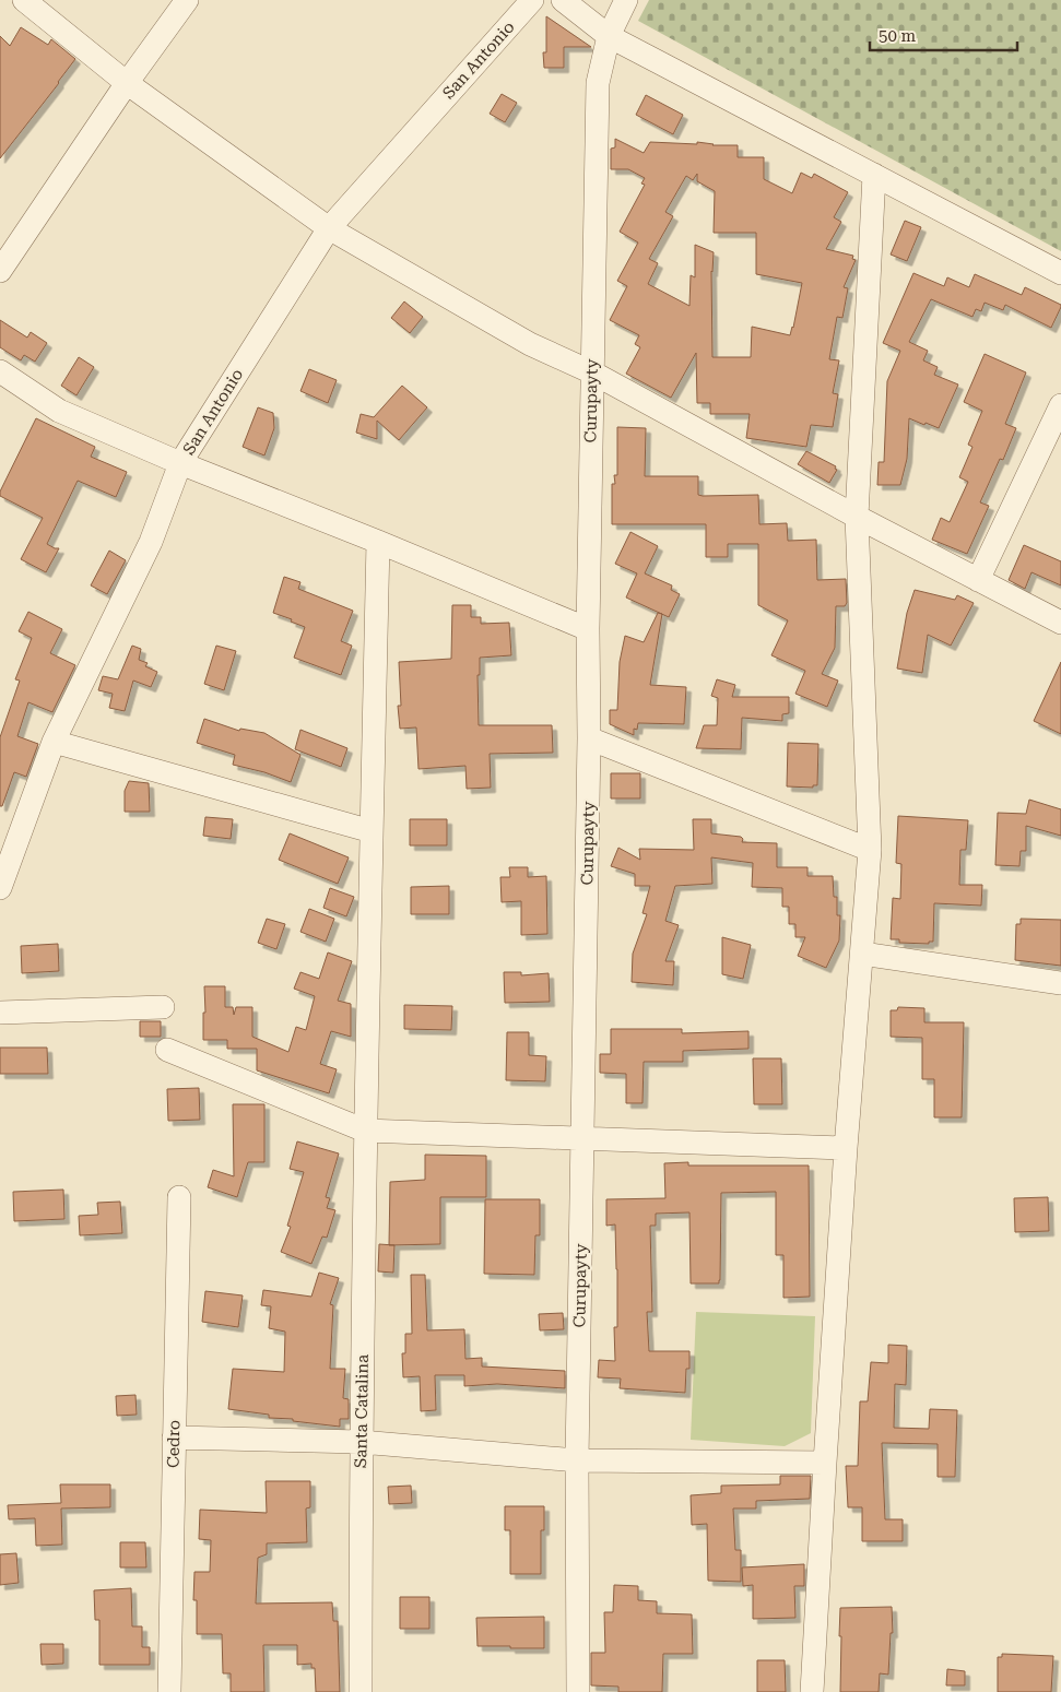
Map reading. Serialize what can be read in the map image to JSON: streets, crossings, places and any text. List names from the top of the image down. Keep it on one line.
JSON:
{"streets":{"street":["San Antonio","Curupayty","Santa Catalina","Cedro"]},"scale_bar":"50 m"}
